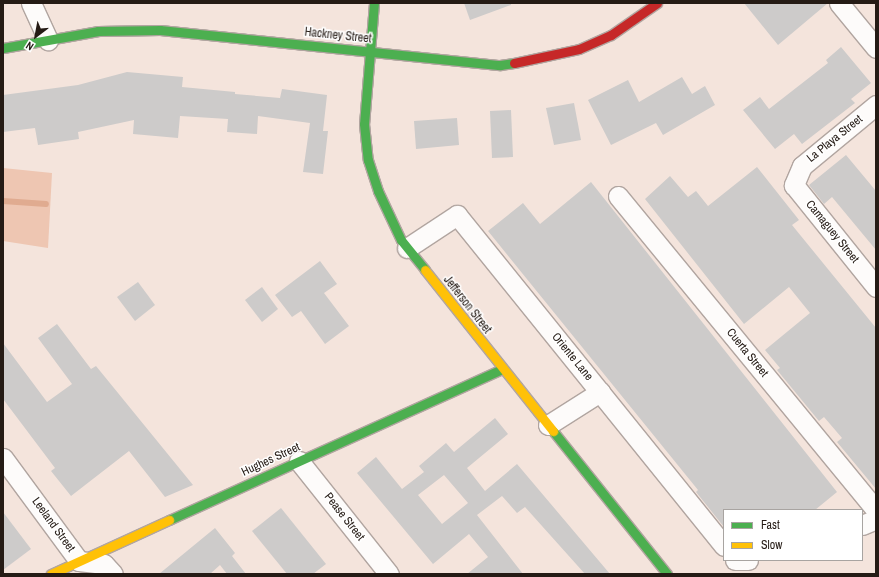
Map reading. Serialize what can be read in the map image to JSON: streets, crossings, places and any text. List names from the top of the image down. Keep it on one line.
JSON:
{"streets":{"street":["Hackney Street","La Playa Street","Camaguey Street","Jefferson Street","Cuerta Street","Oriente Lane","Hughes Street","Pease Street","Leeland Street"]},"crossings":[["Hackney Street","Jefferson Street"],["La Playa Street","Camaguey Street"],["Jefferson Street","Oriente Lane"],["Jefferson Street","Hughes Street"],["Hughes Street","Pease Street"],["Hughes Street","Leeland Street"]],"legend":["Fast","Slow"],"north":"bottom left"}
